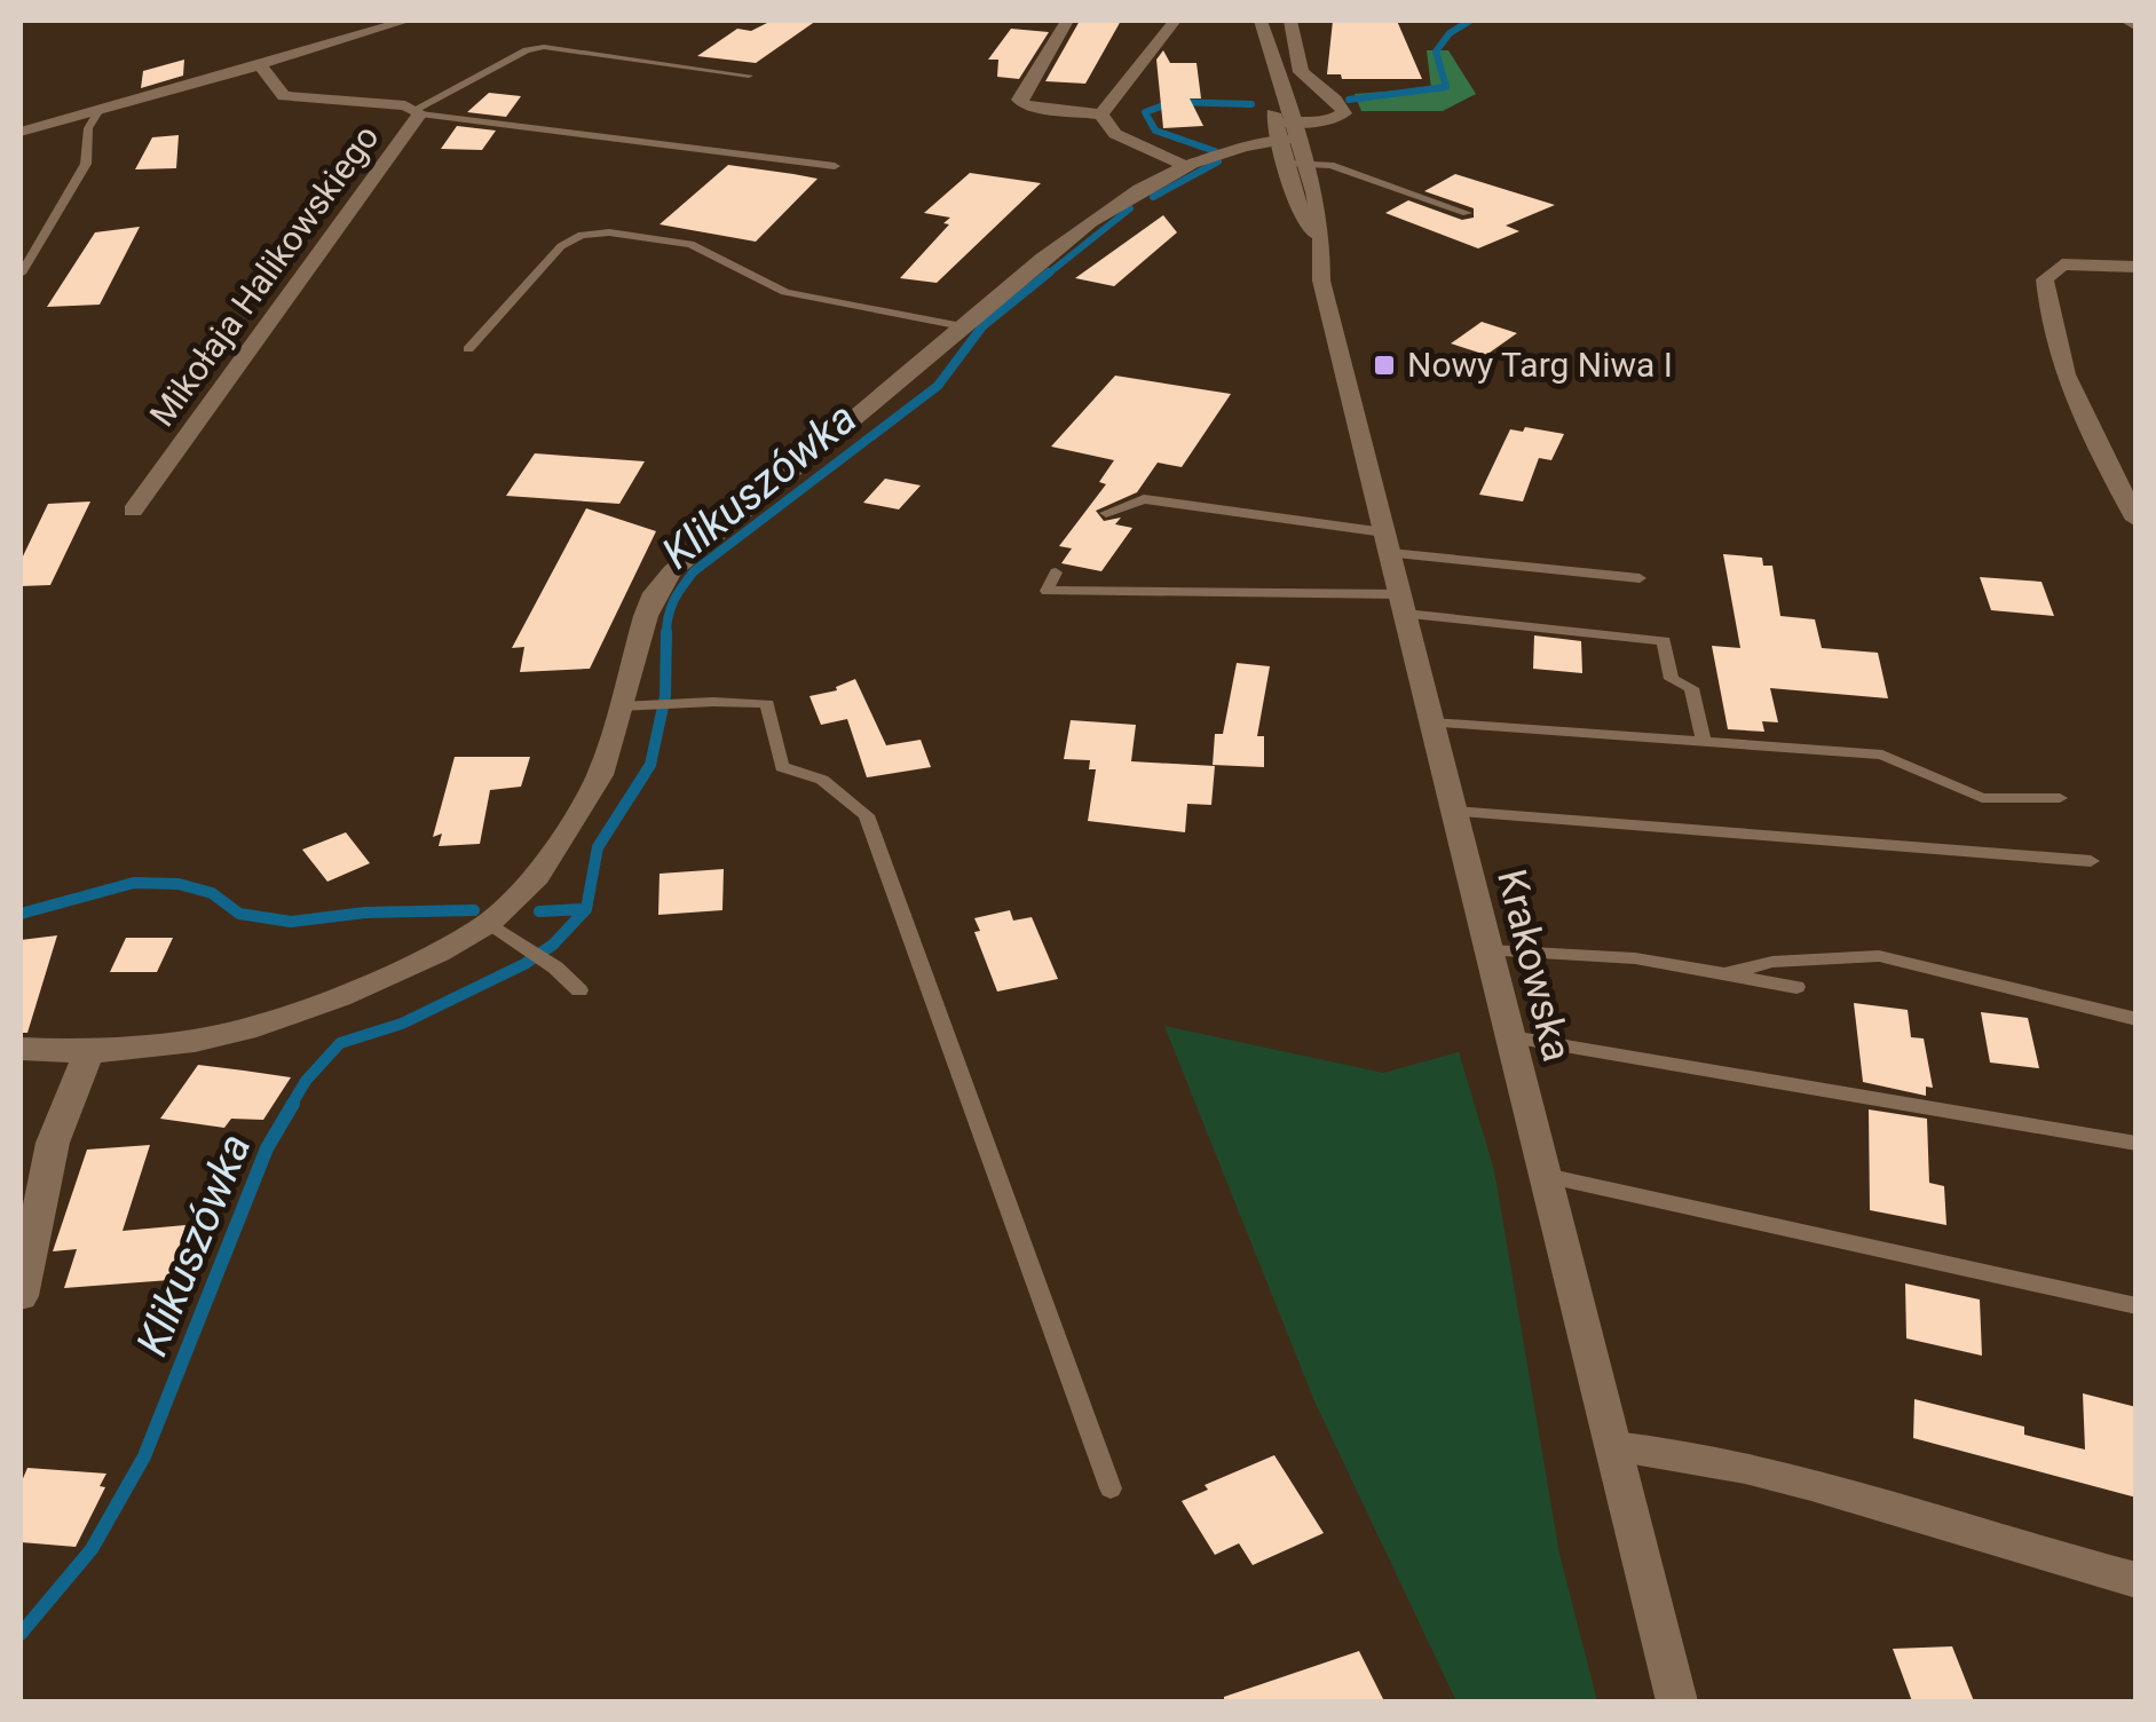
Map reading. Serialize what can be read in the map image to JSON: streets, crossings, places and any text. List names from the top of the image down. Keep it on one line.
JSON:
{"streets":{"street":["Mikołaja Halikowskiego","Krakowska"]},"water":["Klikuszówka"],"places":{"transit":["Nowy Targ Niwa I"]}}
